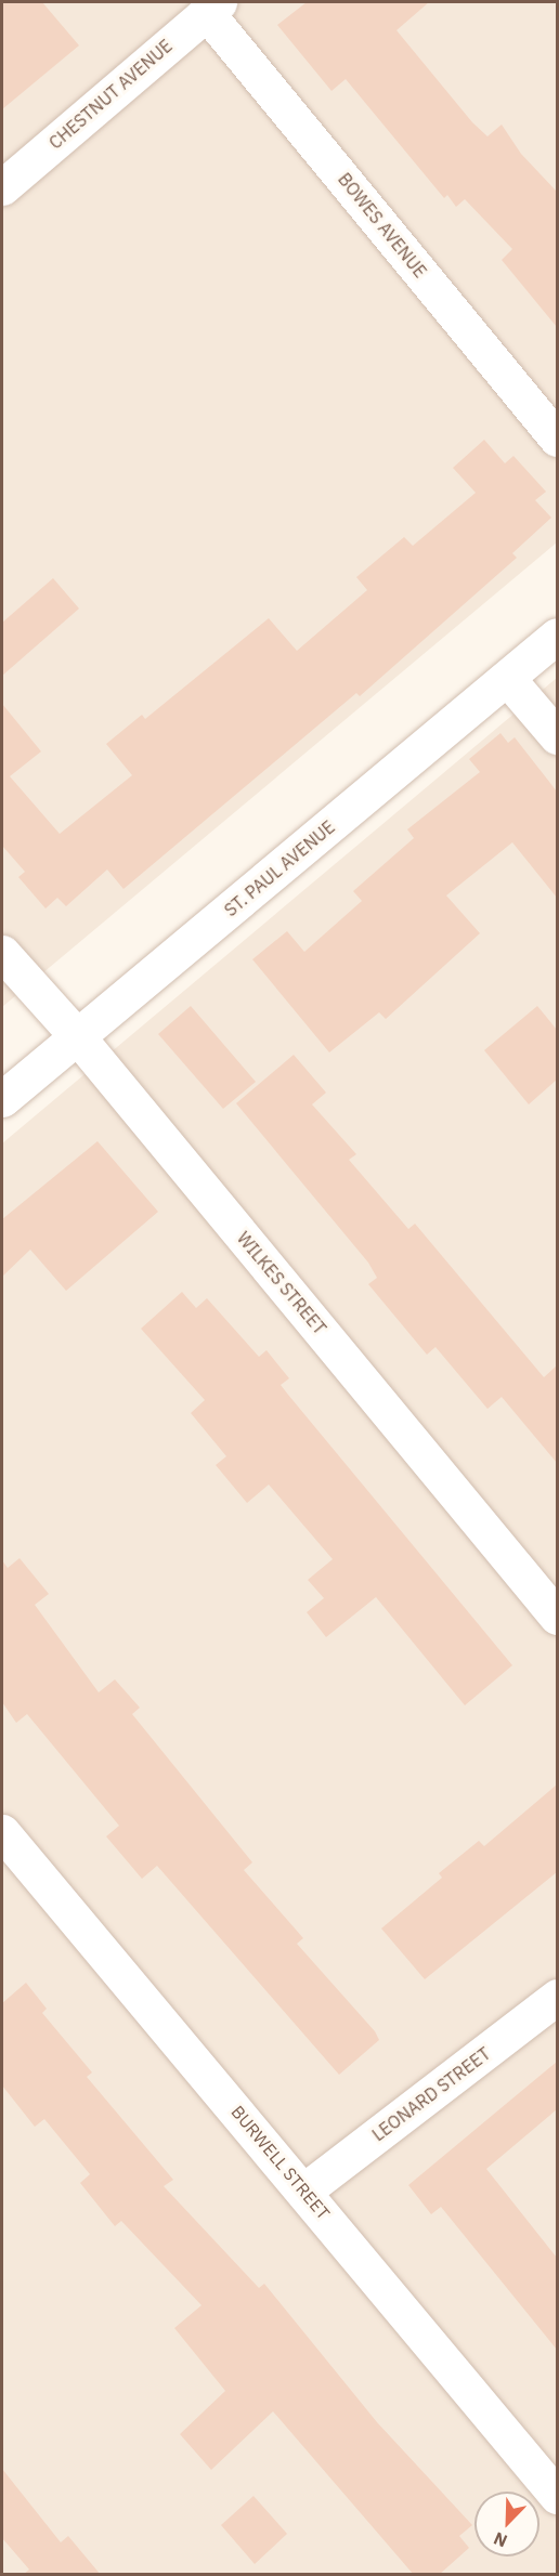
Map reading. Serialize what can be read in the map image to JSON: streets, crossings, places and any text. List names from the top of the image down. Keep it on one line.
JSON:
{"streets":{"street":["CHESTNUT AVENUE","BOWES AVENUE","ST. PAUL AVENUE","WILKES STREET","LEONARD STREET","BURWELL STREET"]},"crossings":[["CHESTNUT AVENUE","BOWES AVENUE"],["ST. PAUL AVENUE","WILKES STREET"],["LEONARD STREET","BURWELL STREET"]],"north":"bottom left"}
